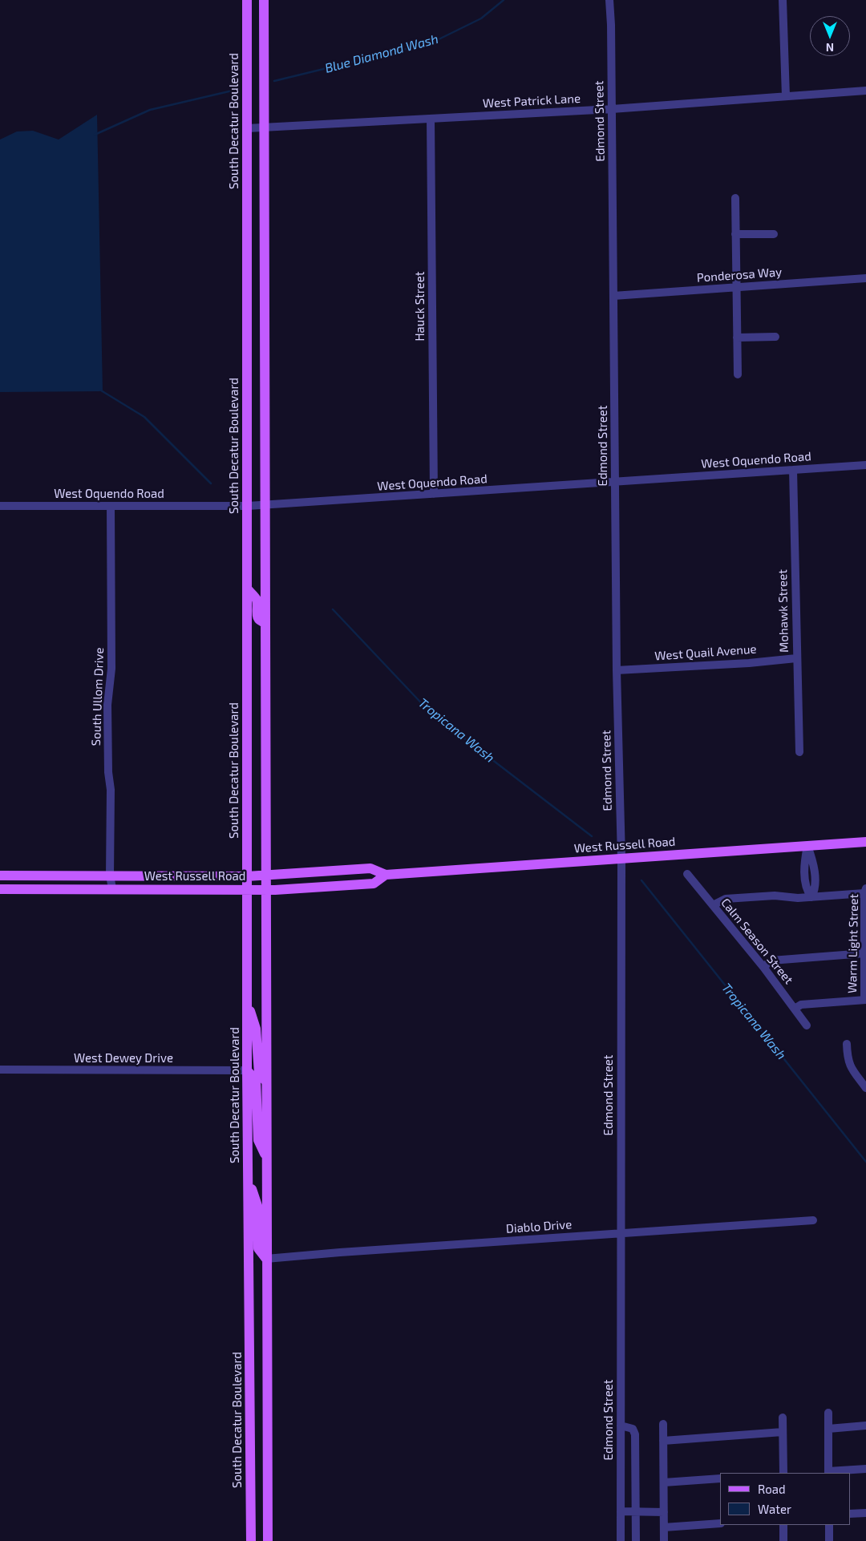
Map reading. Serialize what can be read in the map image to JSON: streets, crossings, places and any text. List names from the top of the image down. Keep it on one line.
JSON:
{"streets":{"main road":["South Decatur Boulevard","West Russell Road"],"street":["West Patrick Lane","Edmond Street","Ponderosa Way","Hauck Street","West Oquendo Road","Mohawk Street","West Quail Avenue","South Ullom Drive","Calm Season Street","Warm Light Street","West Dewey Drive","Diablo Drive"]},"crossings":[["West Patrick Lane","South Decatur Boulevard"],["West Patrick Lane","Edmond Street"],["West Patrick Lane","Hauck Street"],["South Decatur Boulevard","West Oquendo Road"],["South Decatur Boulevard","West Russell Road"],["South Decatur Boulevard","West Dewey Drive"],["Edmond Street","Ponderosa Way"],["Edmond Street","West Oquendo Road"],["Edmond Street","West Quail Avenue"],["Edmond Street","West Russell Road"],["Edmond Street","Diablo Drive"],["Hauck Street","West Oquendo Road"],["West Oquendo Road","Mohawk Street"],["West Oquendo Road","South Ullom Drive"],["Mohawk Street","West Quail Avenue"],["South Ullom Drive","West Russell Road"]],"water":["Blue Diamond Wash","Tropicana Wash"],"legend":["Road","Water"],"north":"bottom"}
